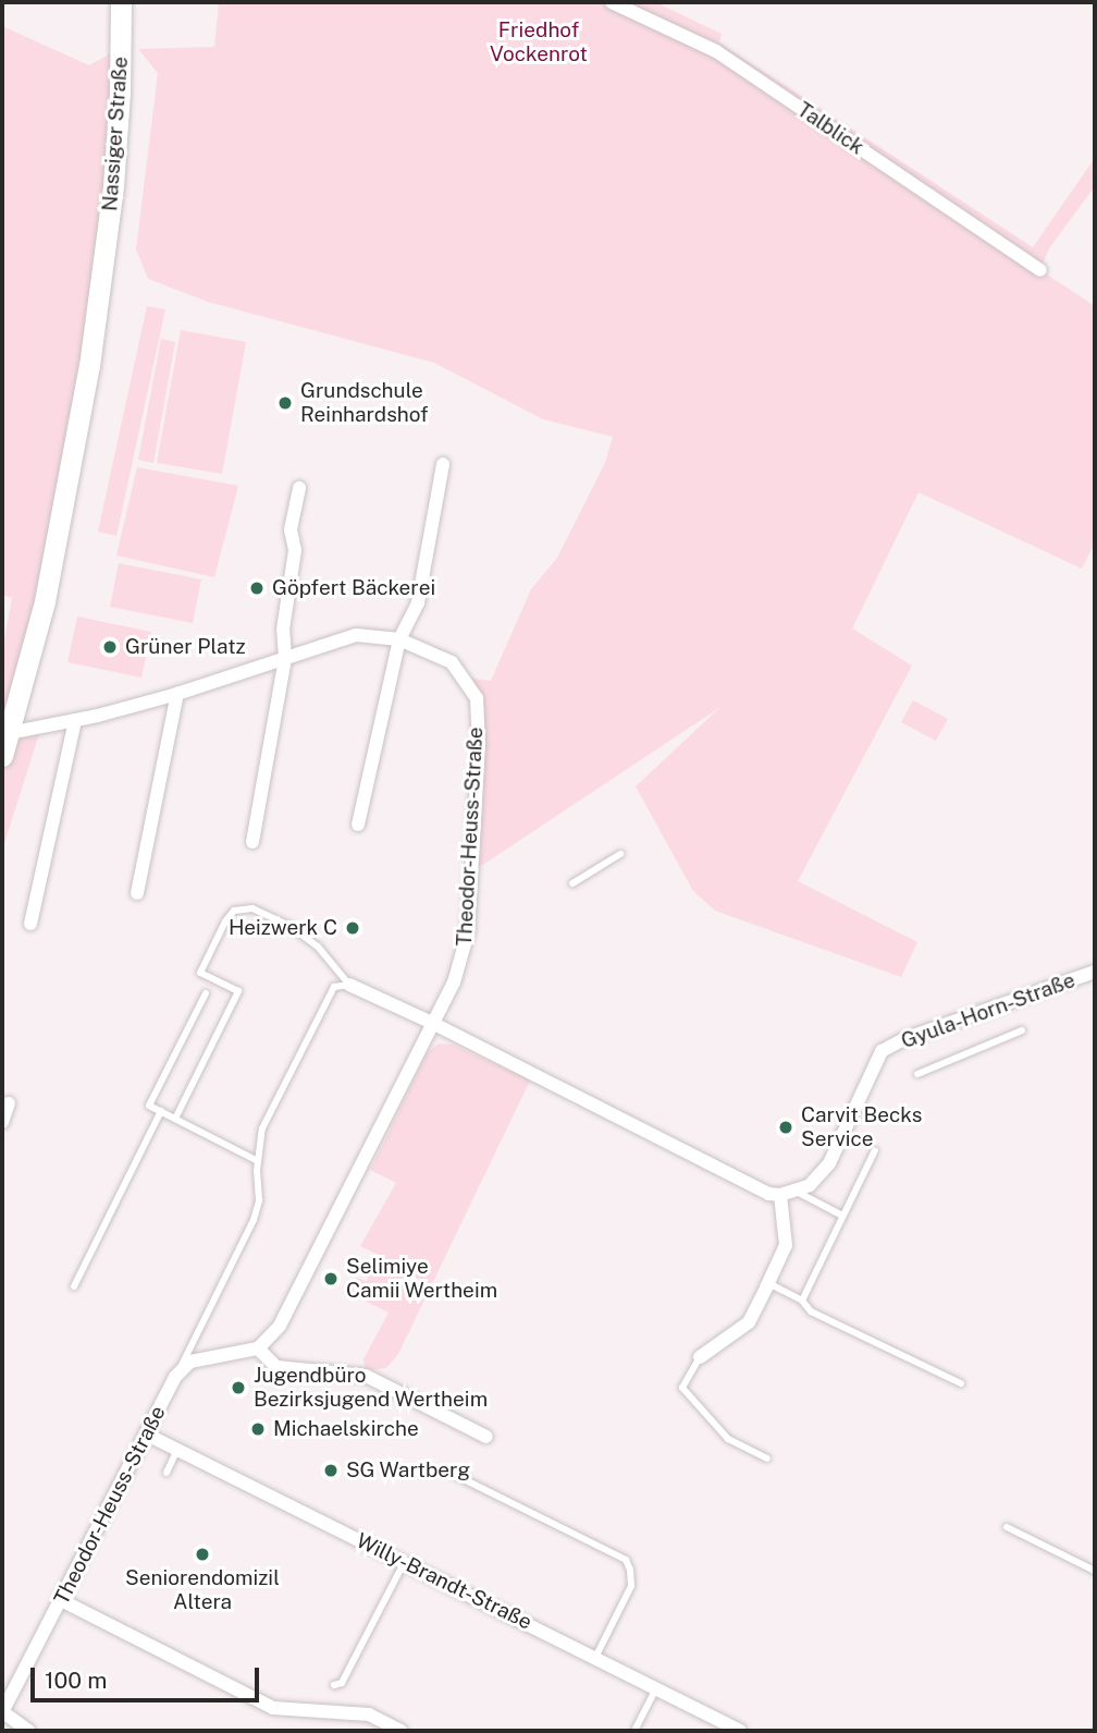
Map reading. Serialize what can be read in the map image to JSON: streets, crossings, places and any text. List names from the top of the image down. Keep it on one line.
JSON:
{"streets":{"main road":["Nassiger Straße"],"street":["Talblick","Theodor-Heuss-Straße","Gyula-Horn-Straße","Willy-Brandt-Straße"]},"crossings":[["Nassiger Straße","Theodor-Heuss-Straße"],["Theodor-Heuss-Straße","Willy-Brandt-Straße"]],"parks":["Friedhof Vockenrot"],"places":["Grundschule Reinhardshof","Göpfert Bäckerei","Grüner Platz","Heizwerk C","Carvit Becks Service","Selimiye Camii Wertheim","Jugendbüro Bezirksjugend Wertheim","Michaelskirche","SG Wartberg","Seniorendomizil Altera"],"scale_bar":"100 m"}
